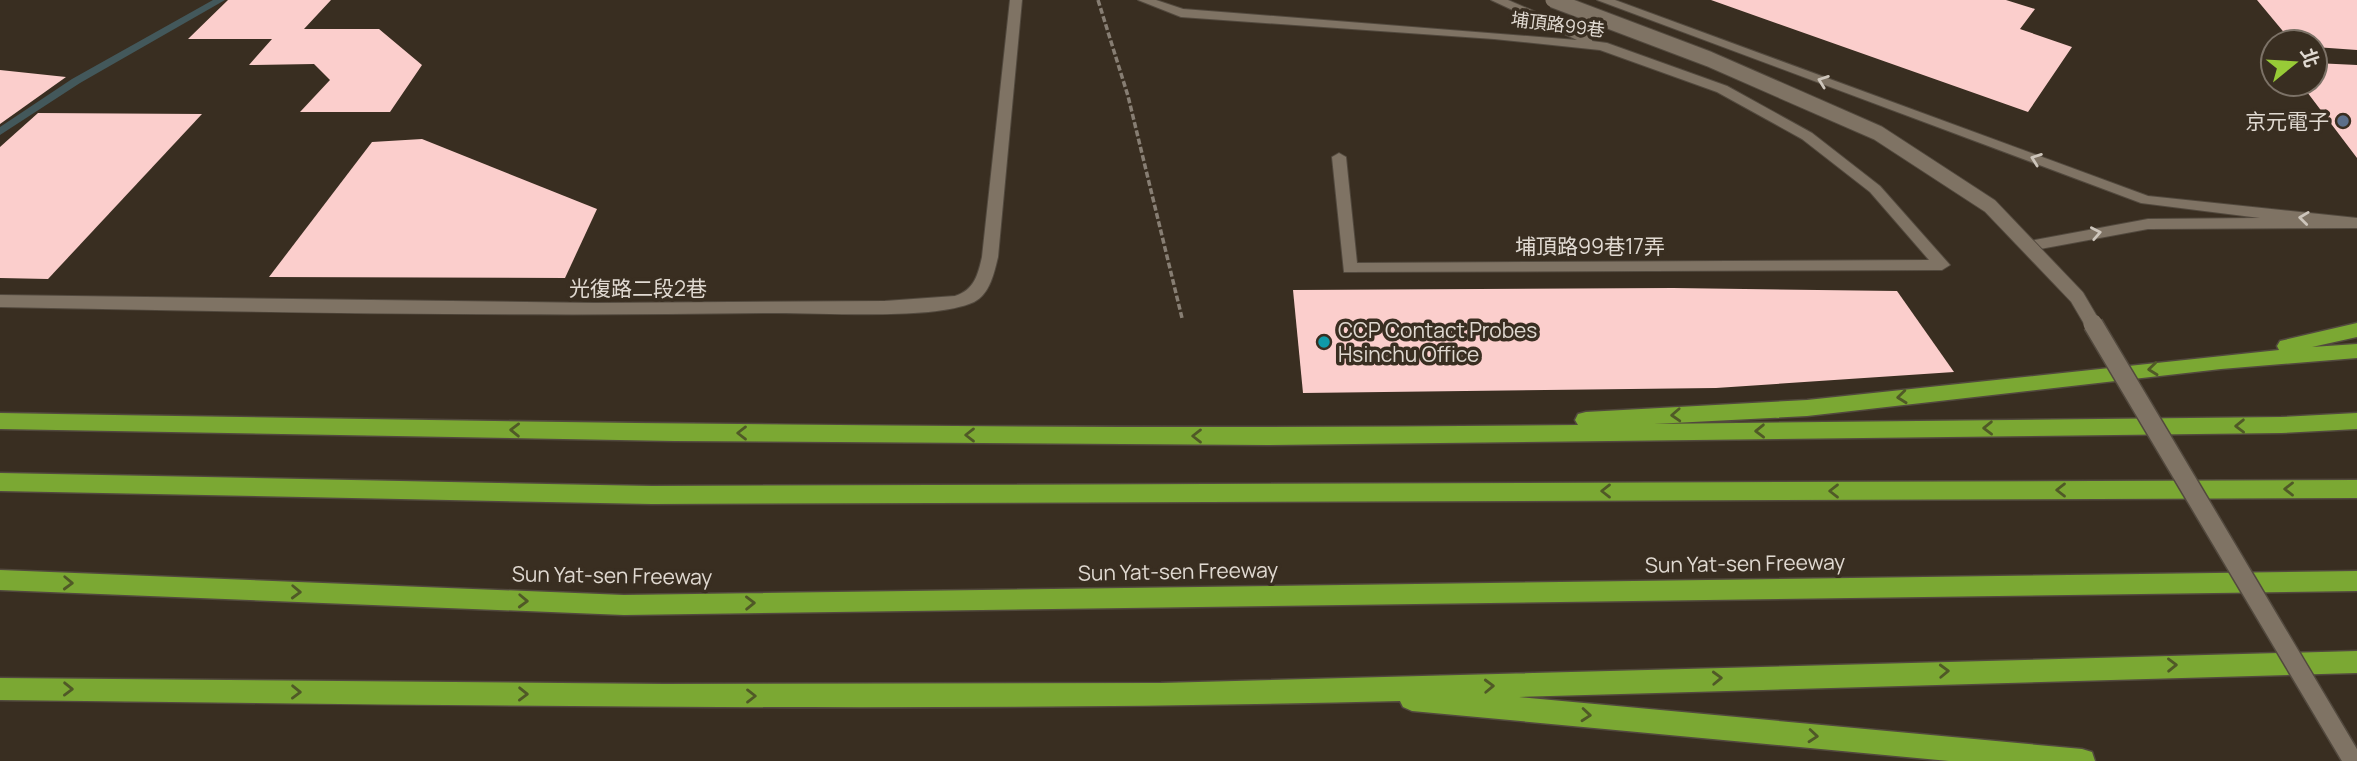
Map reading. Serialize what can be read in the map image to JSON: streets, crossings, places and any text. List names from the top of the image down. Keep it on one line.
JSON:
{"streets":{"highway":["Sun Yat-sen Freeway"],"street":["埔頂路99巷","埔頂路99巷17弄","光復路二段2巷"]},"crossings":[["埔頂路99巷","埔頂路99巷17弄"]],"places":["京元電子","CCP Contact Probes Hsinchu Office"],"north":"right"}
